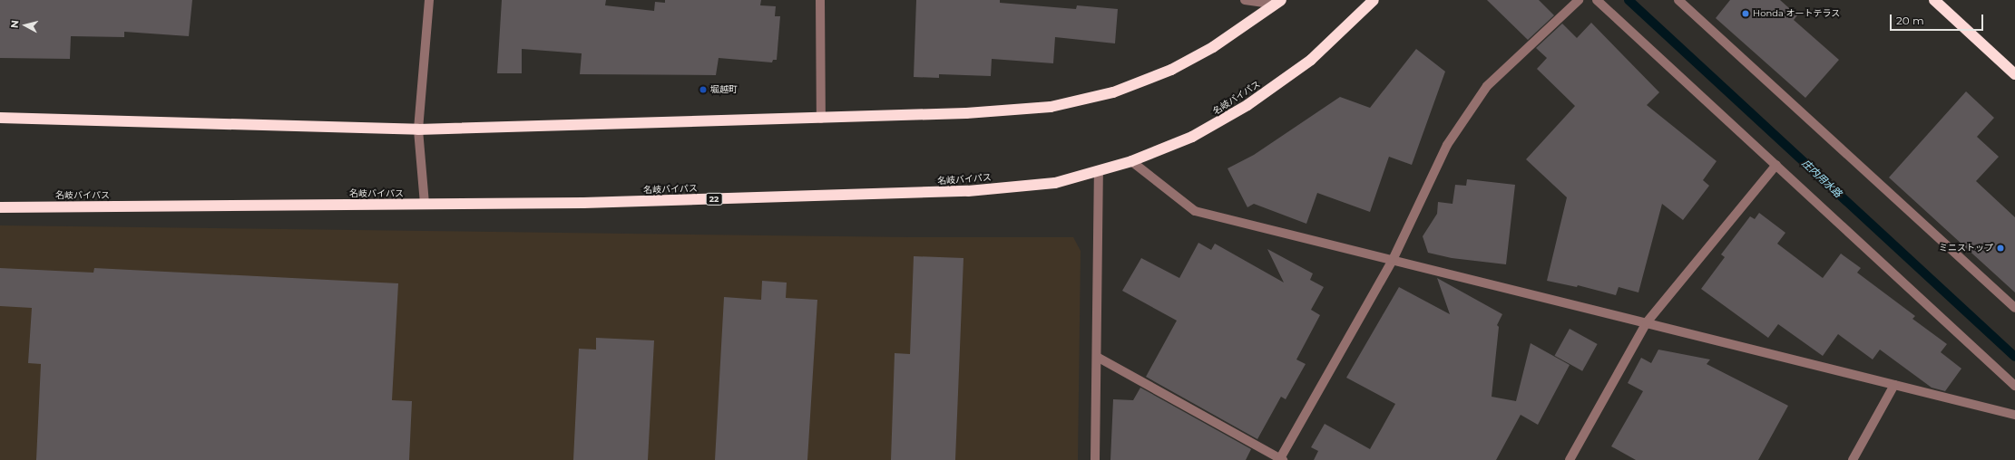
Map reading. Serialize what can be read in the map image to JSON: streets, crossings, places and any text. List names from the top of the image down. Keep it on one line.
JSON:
{"streets":{"highway":["名岐バイパス","22"]},"water":["庄内用水路"],"places":["Honda オートテラス","堀越町","ミニストップ"],"scale_bar":"20 m","north":"left"}
